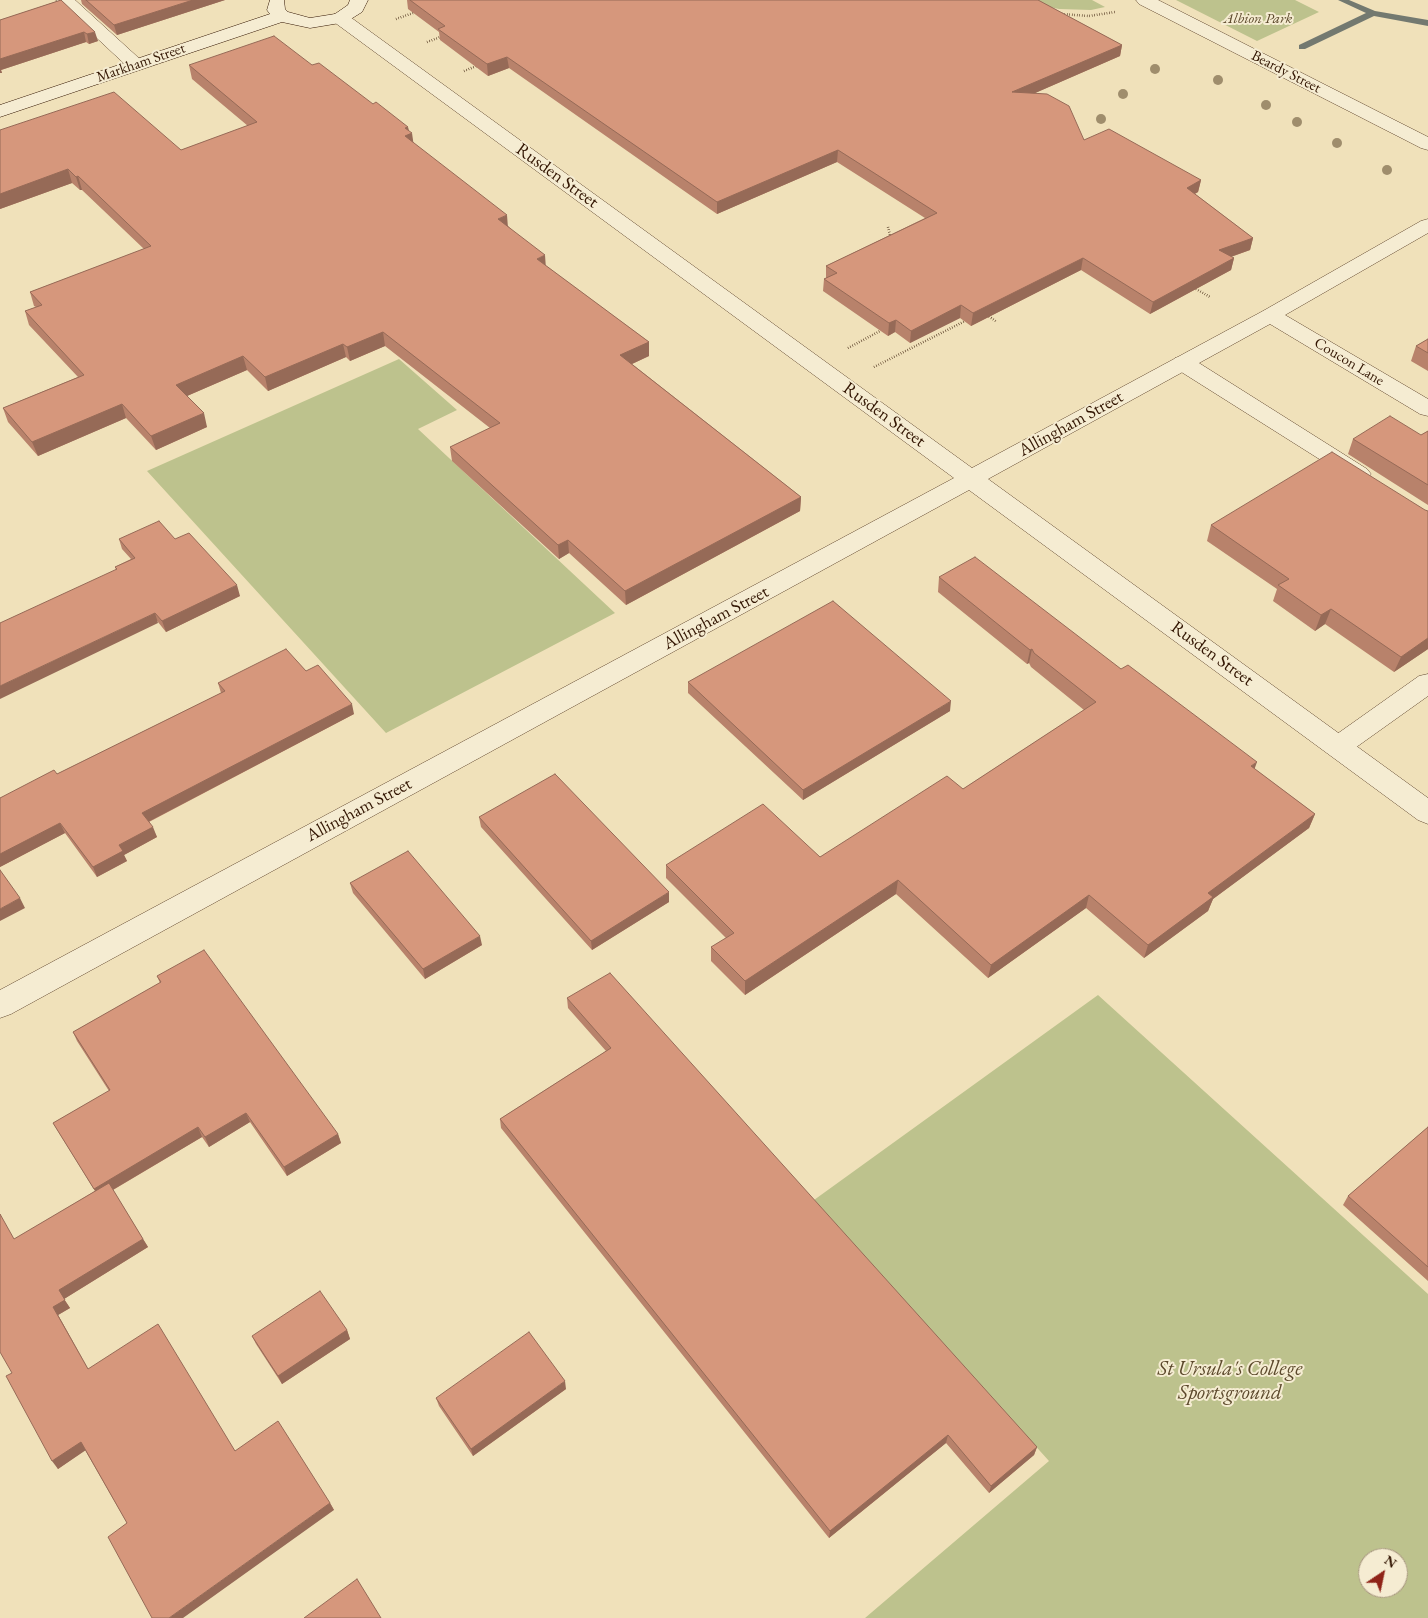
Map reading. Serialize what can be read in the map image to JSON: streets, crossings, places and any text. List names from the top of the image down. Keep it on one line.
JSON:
{"streets":{"street":["Markham Street","Beardy Street","Rusden Street","Coucon Lane","Allingham Street"]},"crossings":[["Rusden Street","Allingham Street"],["Coucon Lane","Allingham Street"]],"parks":["Albion Park","St Ursula's College Sportsground"],"north":"top right"}
